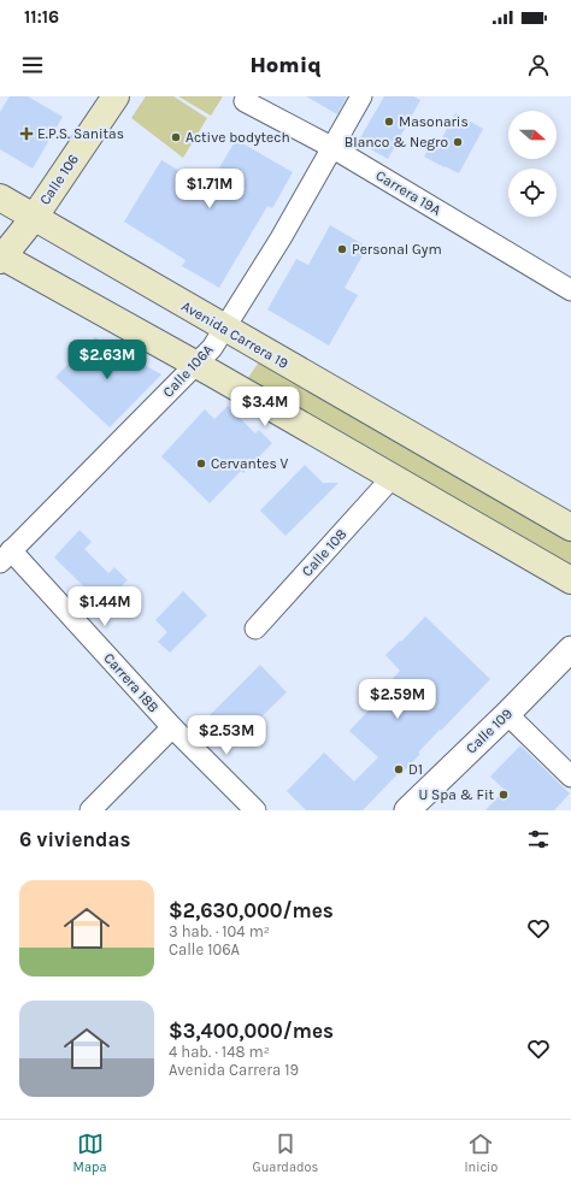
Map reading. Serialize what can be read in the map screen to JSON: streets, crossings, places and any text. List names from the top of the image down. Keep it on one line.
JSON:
{"streets":{"main road":["Calle 106","Avenida Carrera 19"],"street":["Carrera 19A","Calle 106A","Calle 108","Carrera 18B","Calle 109"]},"crossings":[["Calle 106","Avenida Carrera 19"],["Carrera 19A","Calle 106A"],["Avenida Carrera 19","Calle 106A"],["Calle 106A","Carrera 18B"]],"places":{"other":["Masonaris","Active bodytech","Blanco & Negro","Personal Gym","Cervantes V","D1","U Spa & Fit"],"health":["E.P.S. Sanitas"]},"north":"right","page":{"status":"11:16","header":"Homiq","price":["$1.71M","$2.63M","$3.4M","$1.44M","$2.59M","$2.53M"],"heading":"6 viviendas","list":[{"name":"$2,630,000/mes","note":"3 hab. · 104 m² · Calle 106A"},{"name":"$3,400,000/mes","note":"4 hab. · 148 m² · Avenida Carrera 19"}],"tabs":["Mapa","Guardados","Inicio"]}}
